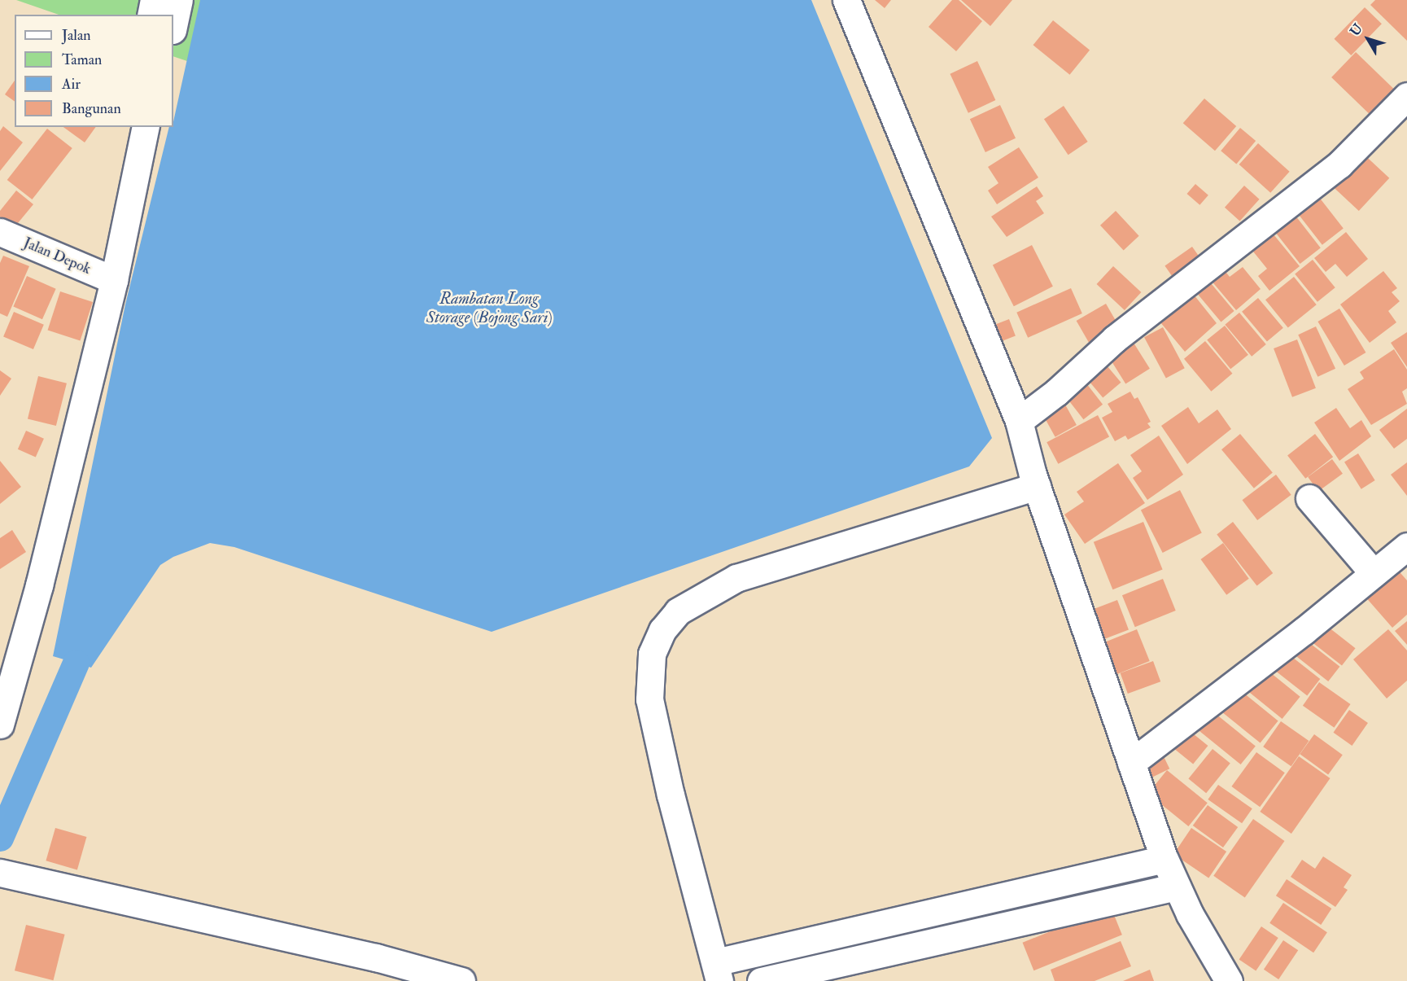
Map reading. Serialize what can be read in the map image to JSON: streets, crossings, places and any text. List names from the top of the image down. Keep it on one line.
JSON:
{"streets":{"street":["Jalan Depok"]},"water":["Rambatan Long Storage (Bojong Sari)"],"legend":["Jalan","Taman","Air","Bangunan"],"north":"top left"}
